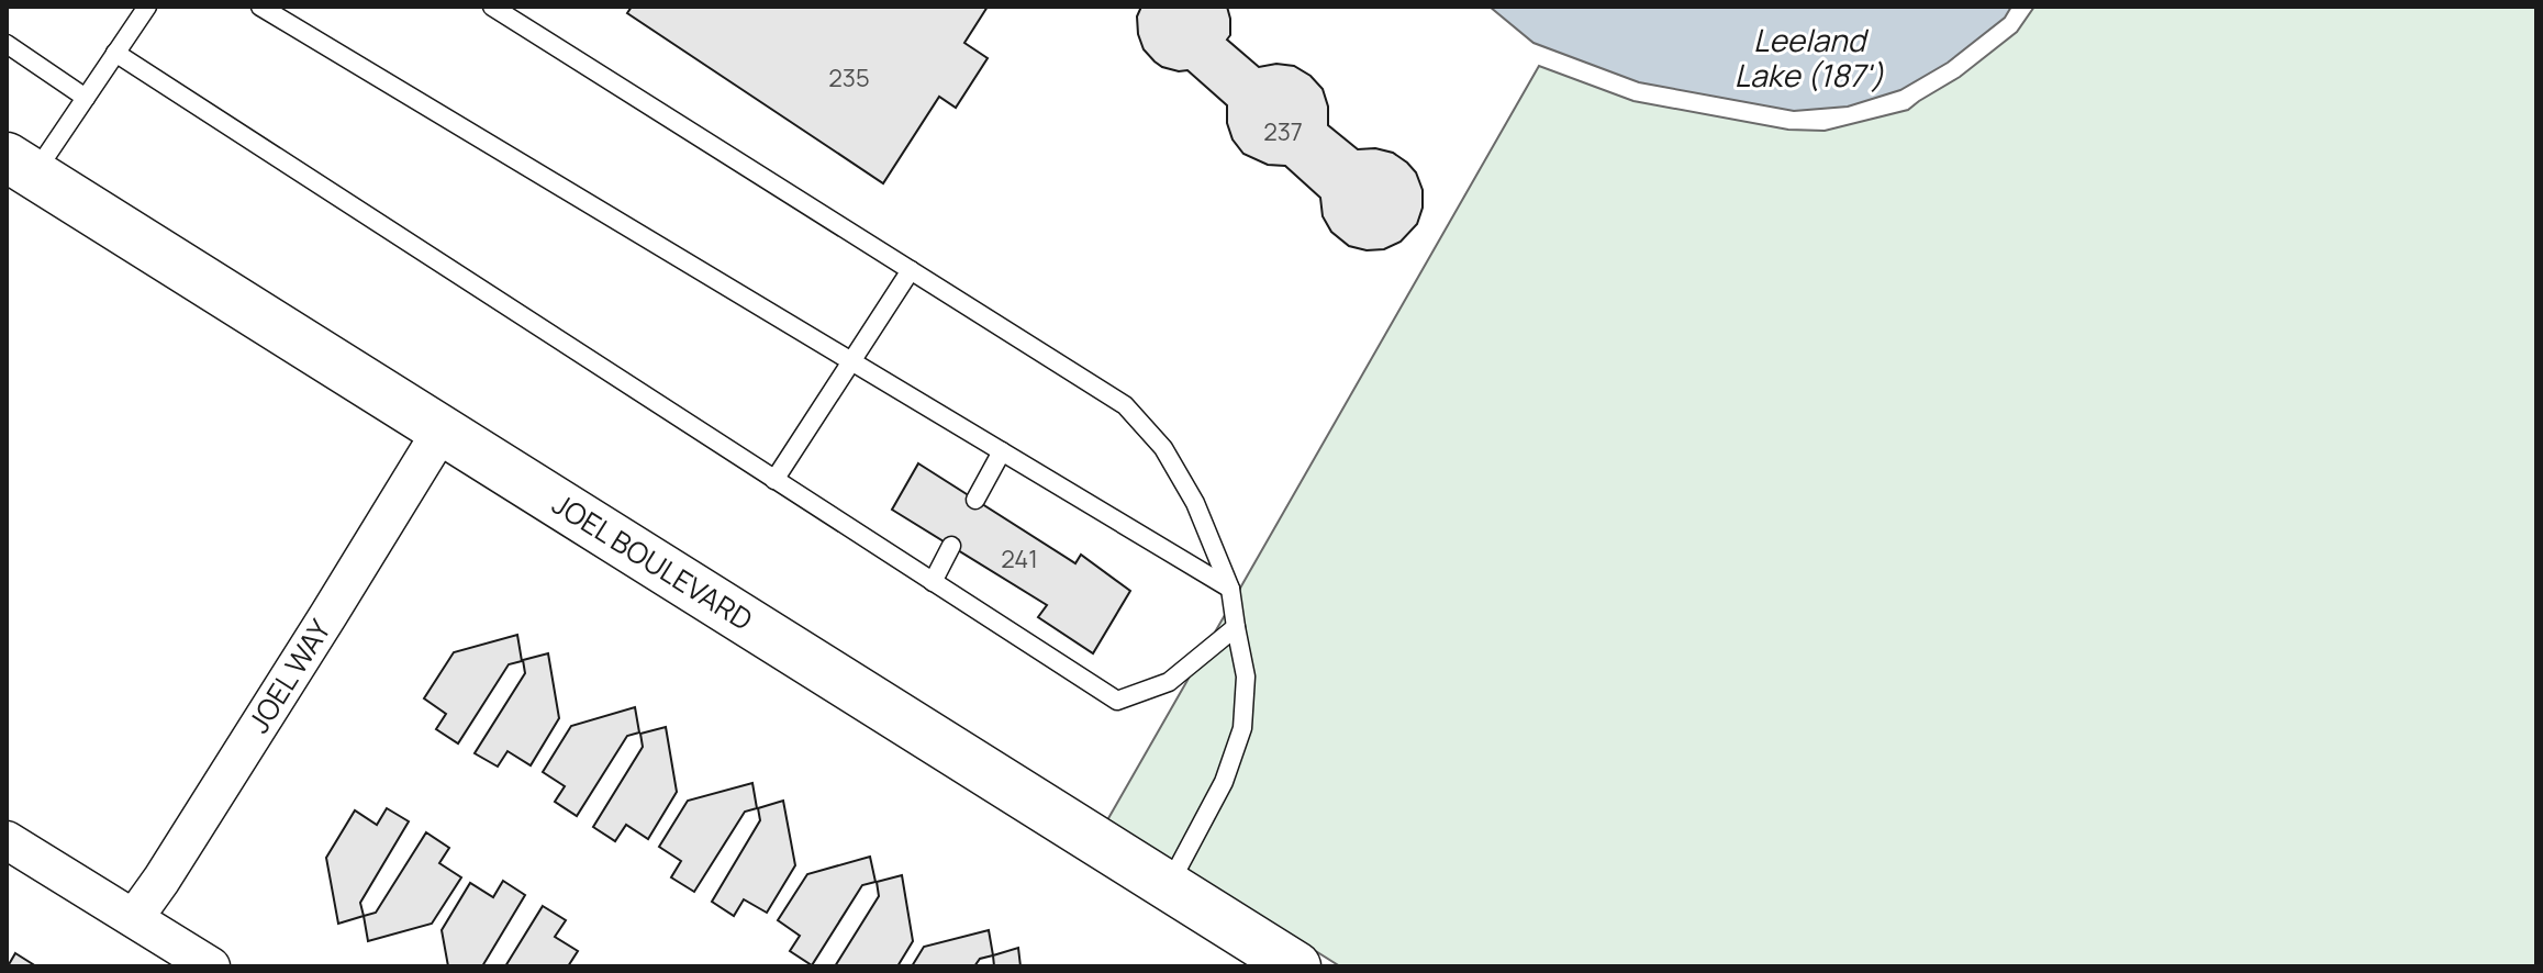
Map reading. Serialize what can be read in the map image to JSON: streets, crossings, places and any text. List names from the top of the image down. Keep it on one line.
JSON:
{"streets":{"main road":["JOEL BOULEVARD"],"street":["JOEL WAY"]},"crossings":[["JOEL BOULEVARD","JOEL WAY"]],"water":["Leeland Lake (187')"],"house_numbers":["235","237","241"]}
